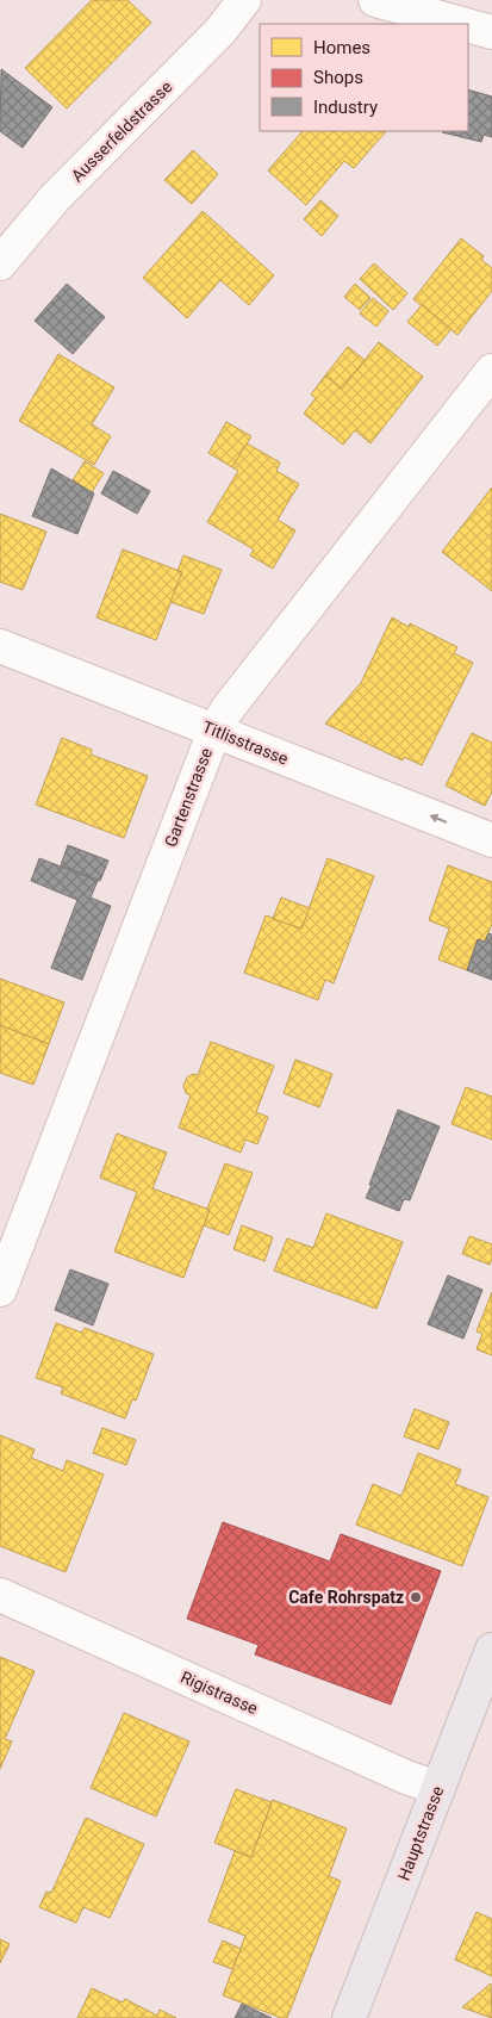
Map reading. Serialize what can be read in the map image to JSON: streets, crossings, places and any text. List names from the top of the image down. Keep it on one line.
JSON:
{"streets":{"main road":["Hauptstrasse"],"street":["Ausserfeldstrasse","Titlisstrasse","Gartenstrasse","Rigistrasse"]},"crossings":[["Titlisstrasse","Gartenstrasse"],["Rigistrasse","Hauptstrasse"]],"one_way":["Titlisstrasse"],"places":["Cafe Rohrspatz"],"legend":["Homes","Shops","Industry"]}
